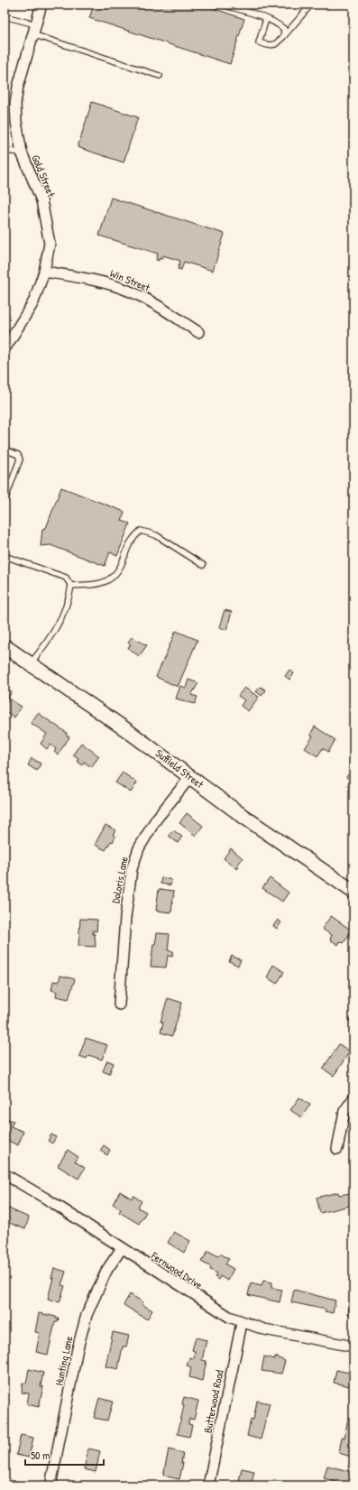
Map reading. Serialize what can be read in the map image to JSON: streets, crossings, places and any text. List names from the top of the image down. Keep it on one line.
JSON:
{"streets":{"main road":["Suffield Street"],"street":["Gold Street","Win Street","Doloris Lane","Fernwood Drive","Hunting Lane","Butterwood Road"]},"crossings":[["Gold Street","Win Street"],["Suffield Street","Doloris Lane"],["Fernwood Drive","Hunting Lane"],["Fernwood Drive","Butterwood Road"]],"scale_bar":"50 m"}
